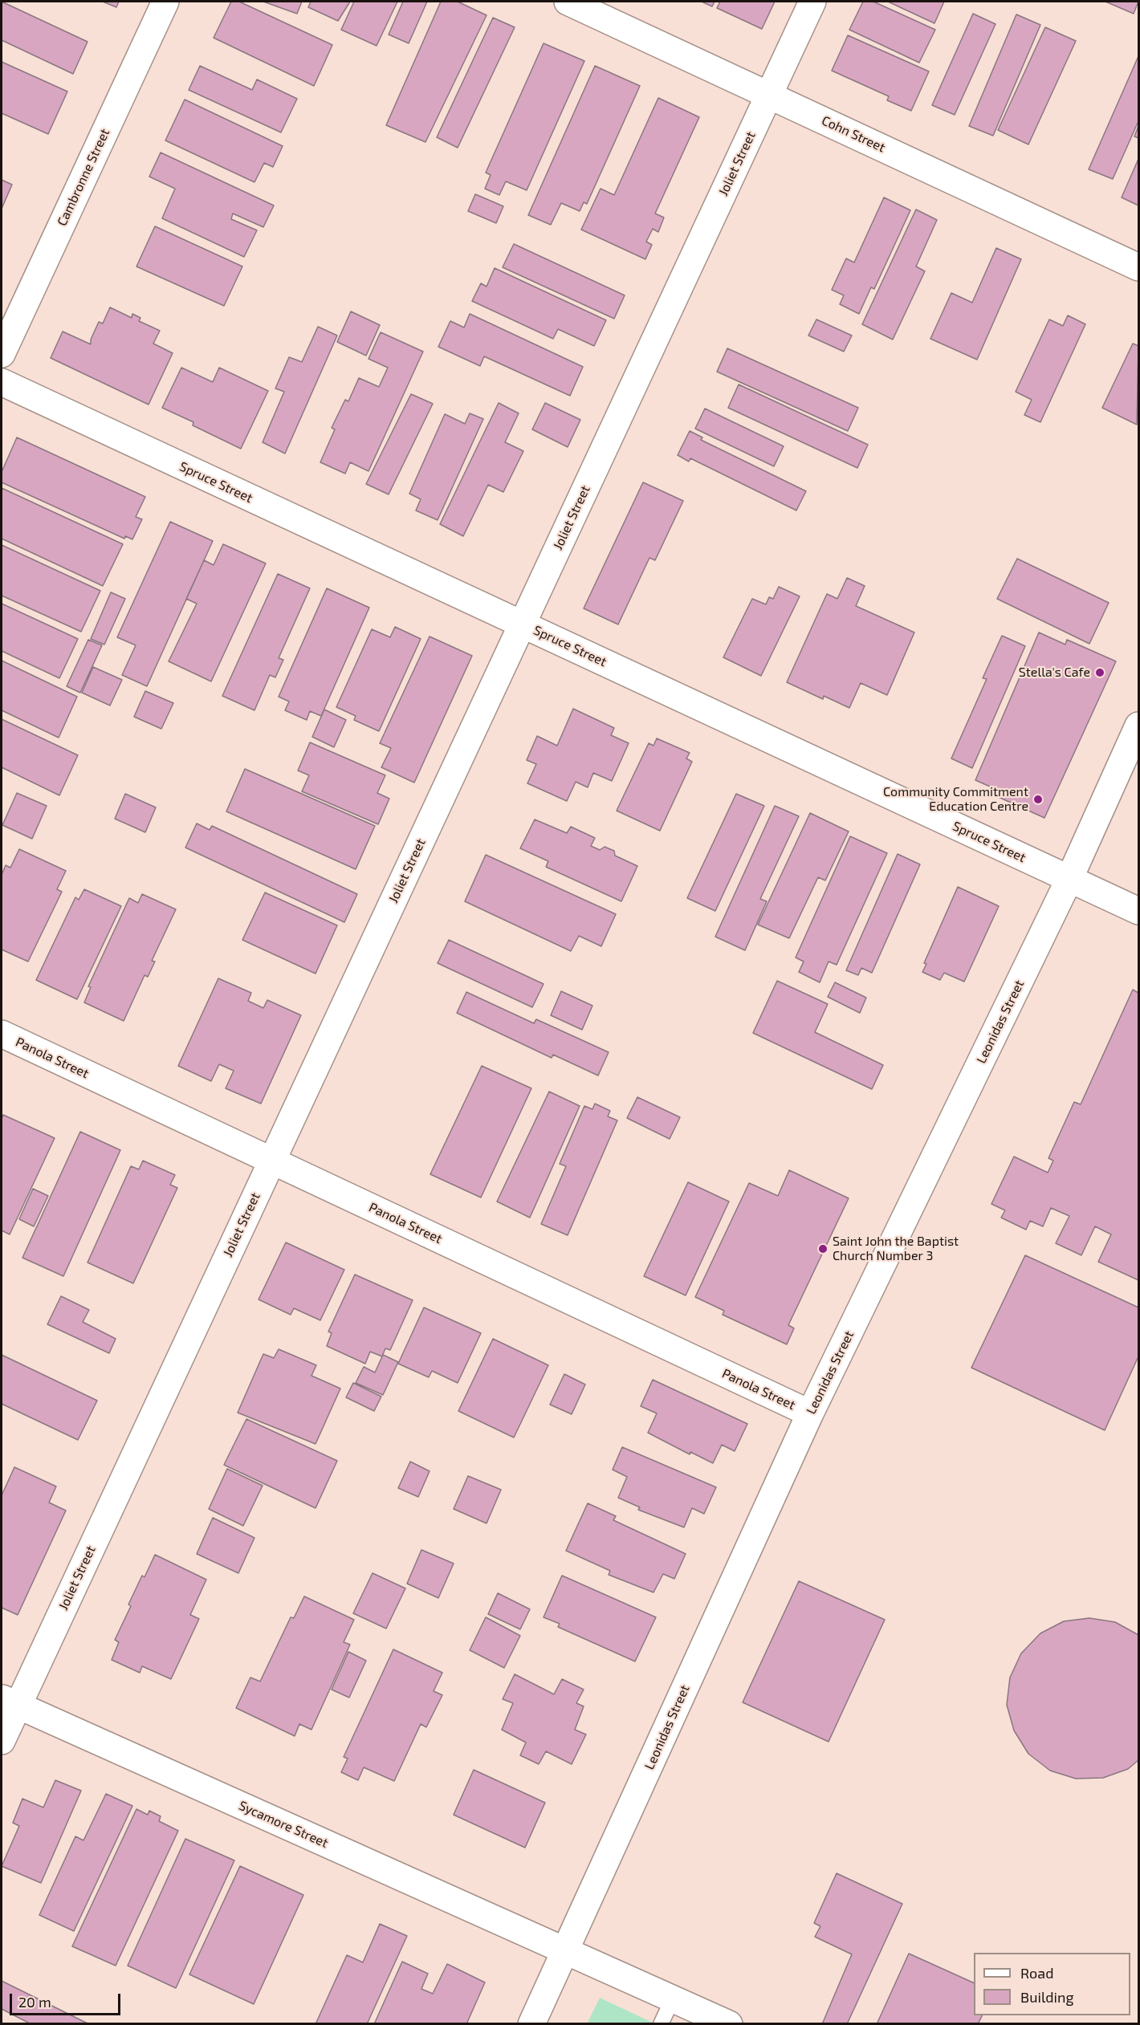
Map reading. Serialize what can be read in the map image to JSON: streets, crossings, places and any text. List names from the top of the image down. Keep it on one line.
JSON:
{"streets":{"street":["Cohn Street","Joliet Street","Cambronne Street","Spruce Street","Leonidas Street","Panola Street","Sycamore Street"]},"crossings":[["Cohn Street","Joliet Street"],["Joliet Street","Spruce Street"],["Joliet Street","Panola Street"],["Joliet Street","Sycamore Street"],["Spruce Street","Leonidas Street"],["Leonidas Street","Panola Street"],["Leonidas Street","Sycamore Street"]],"places":["Stella's Cafe","Community Commitment Education Centre","Saint John the Baptist Church Number 3"],"legend":["Road","Building"],"scale_bar":"20 m"}
